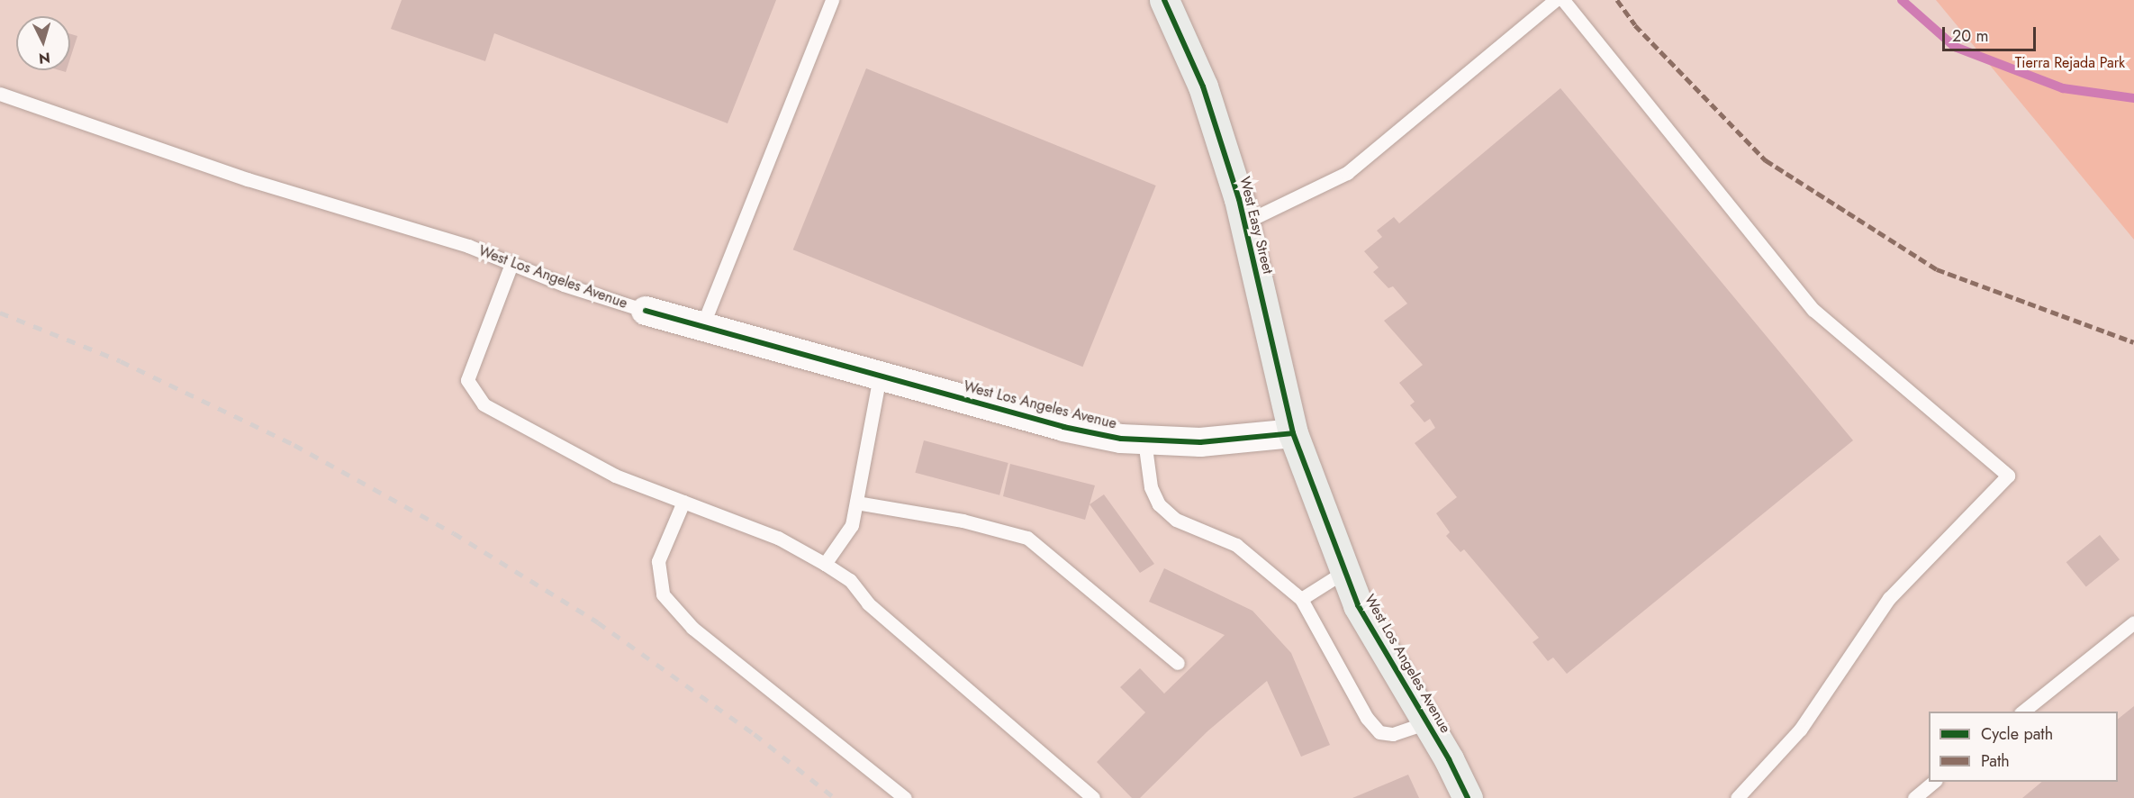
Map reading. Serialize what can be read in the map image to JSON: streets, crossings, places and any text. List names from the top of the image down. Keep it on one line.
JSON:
{"streets":{"street":["West Easy Street","West Los Angeles Avenue"]},"crossings":[["West Easy Street","West Los Angeles Avenue"]],"parks":["Tierra Rejada Park"],"legend":["Cycle path","Path"],"scale_bar":"20 m","north":"bottom"}
